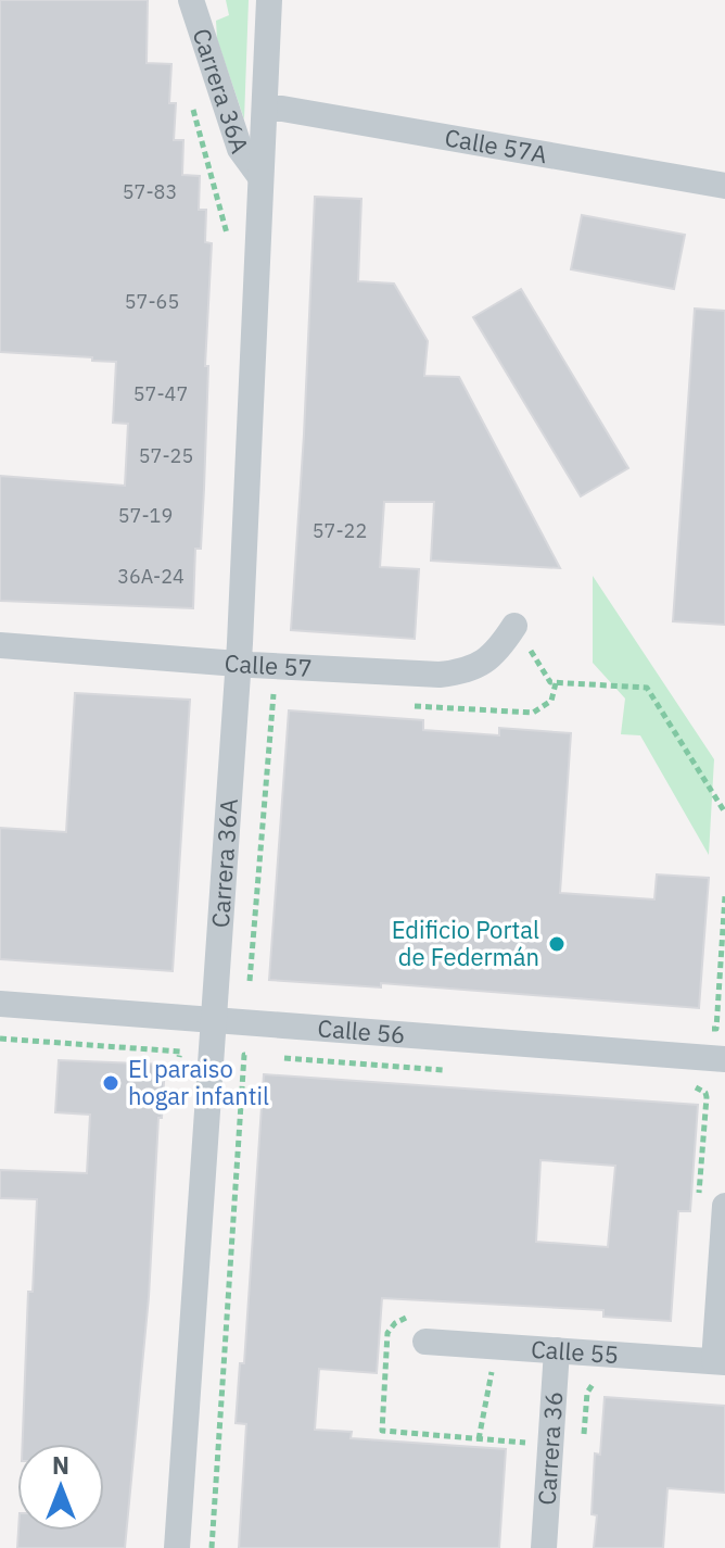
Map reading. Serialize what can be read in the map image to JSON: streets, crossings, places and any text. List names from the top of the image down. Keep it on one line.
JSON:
{"streets":{"street":["Carrera 36A","Calle 57A","Calle 57","Calle 56","Calle 55","Carrera 36"]},"crossings":[["Carrera 36A","Calle 57A"],["Carrera 36A","Calle 57"],["Carrera 36A","Calle 56"],["Calle 55","Carrera 36"]],"places":["Edificio Portal de Federmán","El paraiso hogar infantil"],"house_numbers":["57-83","57-65","57-47","57-25","57-19","57-22","36A-24"],"north":"top"}
